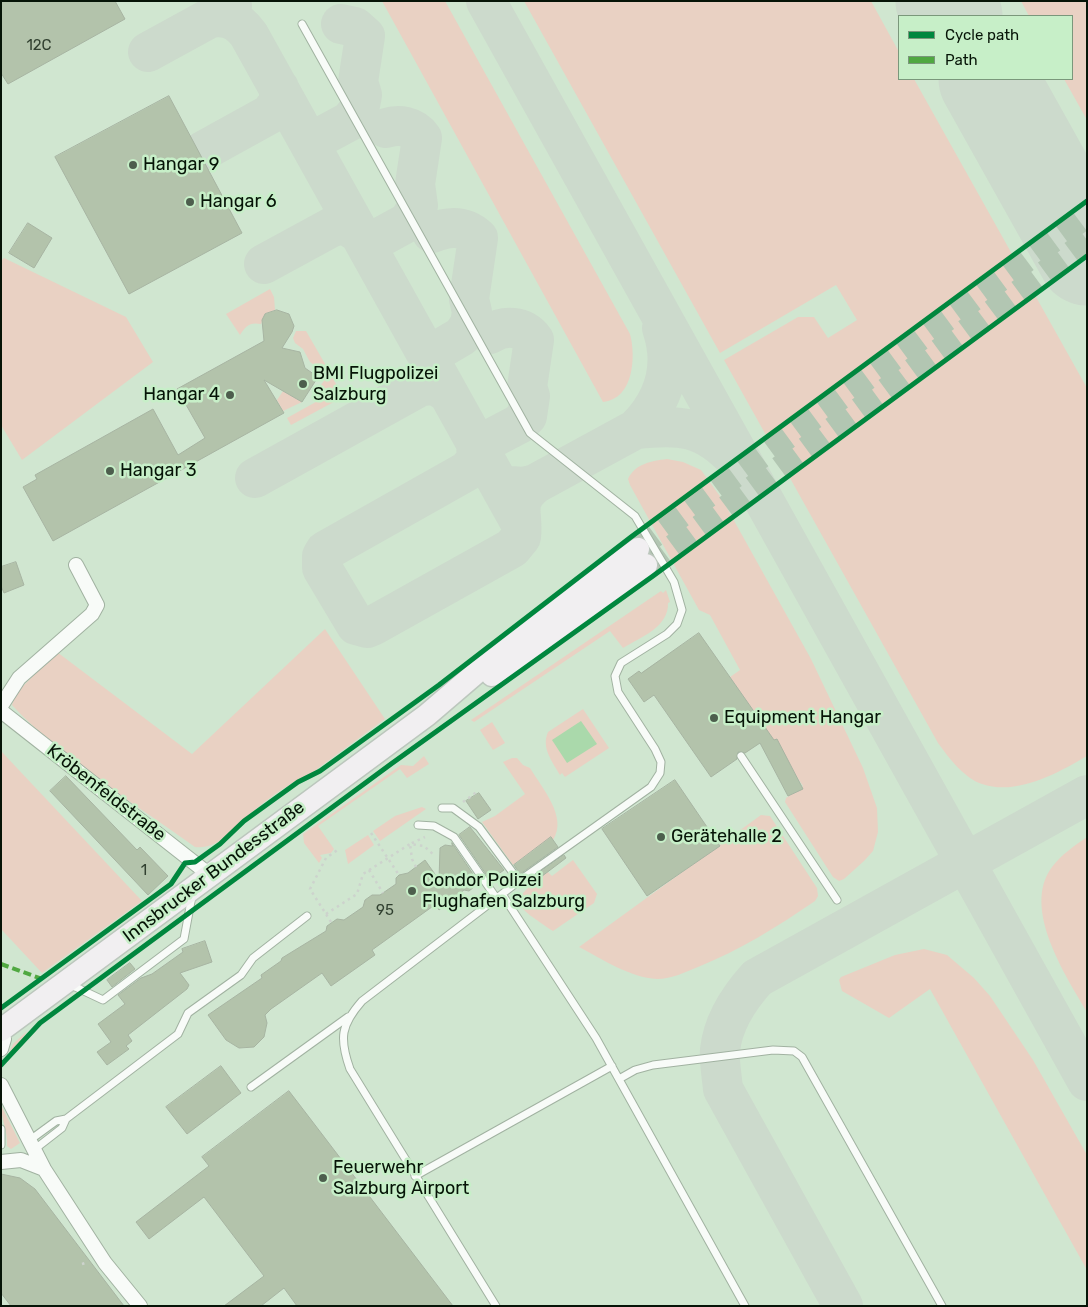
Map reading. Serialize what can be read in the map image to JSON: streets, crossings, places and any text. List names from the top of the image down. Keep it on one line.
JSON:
{"streets":{"main road":["Innsbrucker Bundesstraße"],"street":["Kröbenfeldstraße"]},"crossings":[["Kröbenfeldstraße","Innsbrucker Bundesstraße"]],"places":["Hangar 9","Hangar 6","BMI Flugpolizei Salzburg","Hangar 4","Hangar 3","Equipment Hangar","Gerätehalle 2","Condor Polizei Flughafen Salzburg","Feuerwehr Salzburg Airport"],"house_numbers":["12C","1","95"],"legend":["Cycle path","Path"]}
